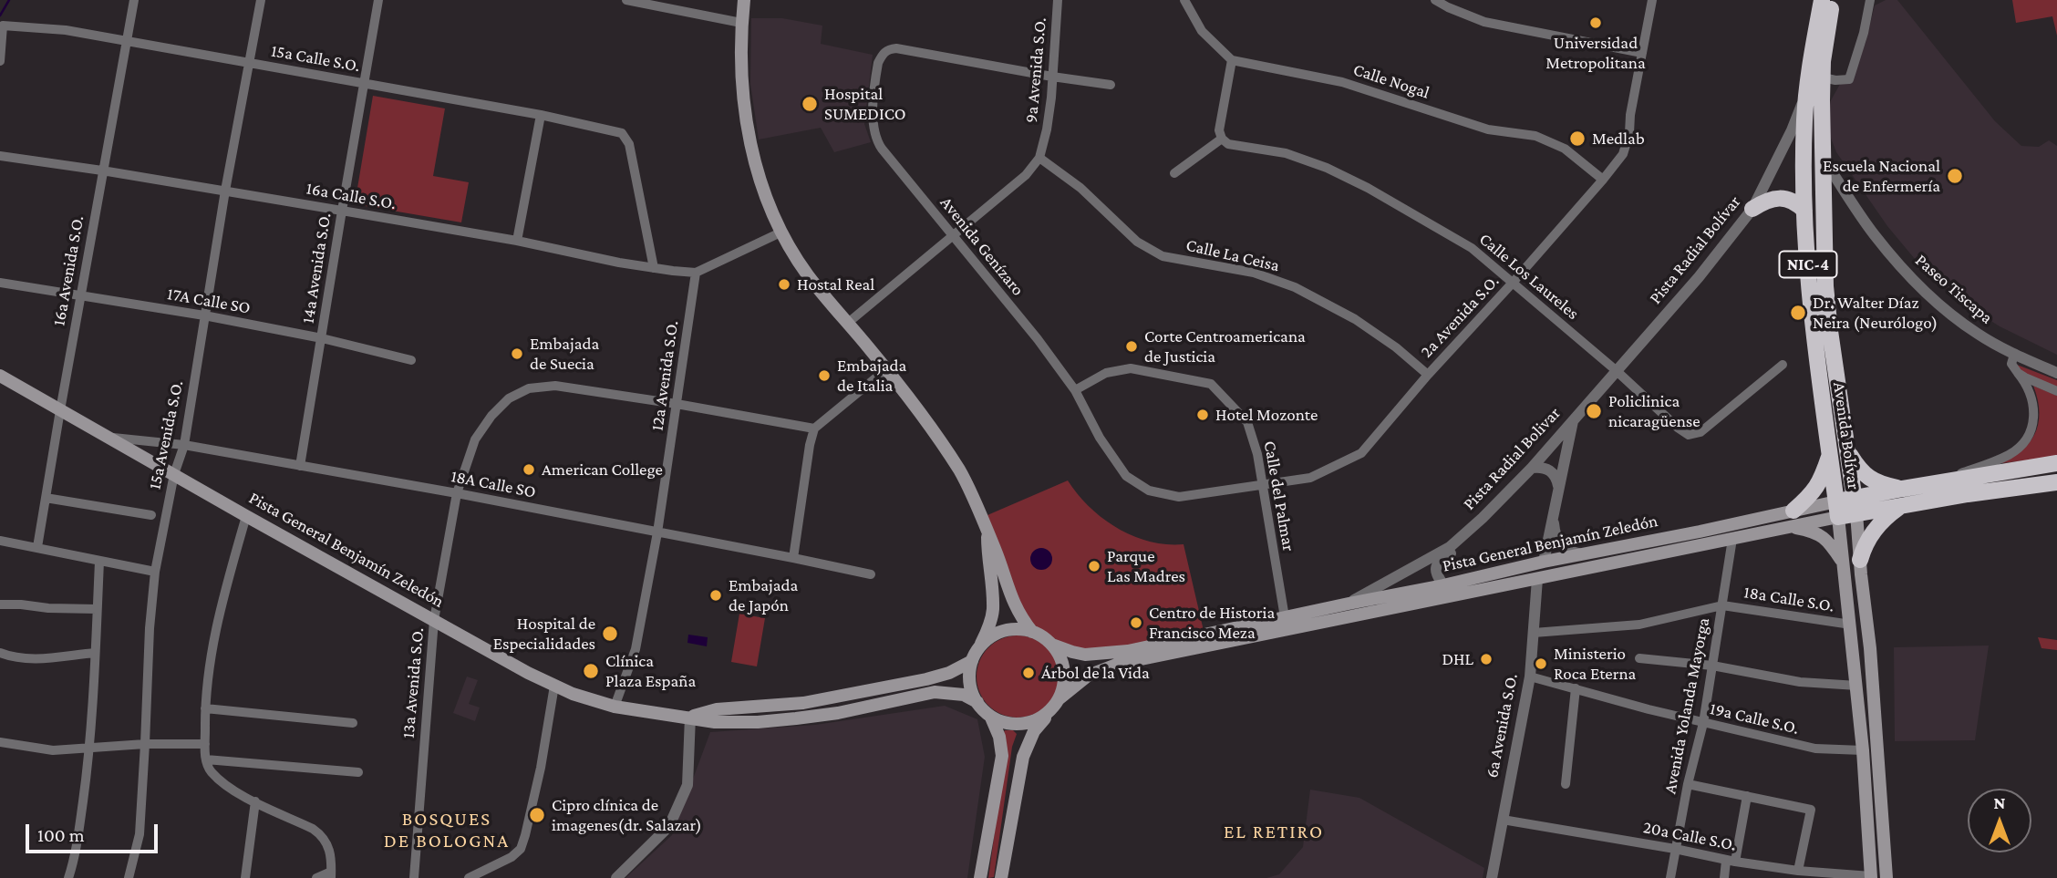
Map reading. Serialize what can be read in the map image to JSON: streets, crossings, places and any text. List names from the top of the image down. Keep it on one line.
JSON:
{"streets":{"highway":["NIC-4","Avenida Bolívar","Pista General Benjamín Zeledón"],"street":["15a Calle S.O.","9a Avenida S.O.","Calle Nogal","16a Calle S.O.","Avenida Genízaro","Pista Radial Bolívar","Calle La Ceisa","14a Avenida S.O.","16a Avenida S.O.","Calle Los Laureles","Paseo Tiscapa","17A Calle SO","2a Avenida S.O.","12a Avenida S.O.","15a Avenida S.O.","Pista Radial Bolivar","18A Calle SO","Calle del Palmar","18a Calle S.O.","13a Avenida S.O.","Avenida Yolanda Mayorga","19a Calle S.O.","6a Avenida S.O.","20a Calle S.O."]},"crossings":[["15a Calle S.O.","16a Calle S.O."],["15a Calle S.O.","14a Avenida S.O."],["15a Calle S.O.","16a Avenida S.O."],["15a Calle S.O.","15a Avenida S.O."],["9a Avenida S.O.","Avenida Genízaro"],["9a Avenida S.O.","Calle La Ceisa"],["Calle Nogal","2a Avenida S.O."],["16a Calle S.O.","14a Avenida S.O."],["16a Calle S.O.","16a Avenida S.O."],["16a Calle S.O.","12a Avenida S.O."],["16a Calle S.O.","15a Avenida S.O."],["Avenida Genízaro","2a Avenida S.O."],["Avenida Genízaro","Calle del Palmar"],["Pista Radial Bolívar","Calle Los Laureles"],["Pista Radial Bolívar","Avenida Bolívar"],["Pista Radial Bolívar","Pista Radial Bolivar"],["Calle La Ceisa","2a Avenida S.O."],["14a Avenida S.O.","17A Calle SO"],["14a Avenida S.O.","18A Calle SO"],["16a Avenida S.O.","17A Calle SO"],["16a Avenida S.O.","Pista General Benjamín Zeledón"],["Calle Los Laureles","2a Avenida S.O."],["Paseo Tiscapa","Avenida Bolívar"],["17A Calle SO","15a Avenida S.O."],["2a Avenida S.O.","Calle del Palmar"],["12a Avenida S.O.","18A Calle SO"],["12a Avenida S.O.","Pista General Benjamín Zeledón"],["12a Avenida S.O.","13a Avenida S.O."],["15a Avenida S.O.","18A Calle SO"],["15a Avenida S.O.","Pista General Benjamín Zeledón"],["Avenida Bolívar","Pista General Benjamín Zeledón"],["Avenida Bolívar","18a Calle S.O."],["Avenida Bolívar","19a Calle S.O."],["Avenida Bolívar","20a Calle S.O."],["Pista Radial Bolivar","Pista General Benjamín Zeledón"],["18A Calle SO","Pista General Benjamín Zeledón"],["18A Calle SO","13a Avenida S.O."],["Calle del Palmar","Pista General Benjamín Zeledón"],["Pista General Benjamín Zeledón","13a Avenida S.O."],["Pista General Benjamín Zeledón","Avenida Yolanda Mayorga"],["Pista General Benjamín Zeledón","6a Avenida S.O."],["18a Calle S.O.","Avenida Yolanda Mayorga"],["Avenida Yolanda Mayorga","19a Calle S.O."],["Avenida Yolanda Mayorga","20a Calle S.O."],["19a Calle S.O.","6a Avenida S.O."],["6a Avenida S.O.","20a Calle S.O."]],"districts":["BOSQUES DE BOLOGNA","EL RETIRO"],"places":["Universidad Metropolitana","Hospital SUMEDICO","Medlab","Escuela Nacional de Enfermería","Hostal Real","Dr. Walter Díaz Neira (Neurólogo)","Corte Centroamericana de Justicia","Embajada de Suecia","Embajada de Italia","Policlinica nicaragüense","Hotel Mozonte","American College","Parque Las Madres","Embajada de Japón","Centro de Historia Francisco Meza","Hospital de Especialidades","DHL","Ministerio Roca Eterna","Clínica Plaza España","Árbol de la Vida","Cipro clínica de imagenes(dr. Salazar)"],"scale_bar":"100 m","north":"top"}
